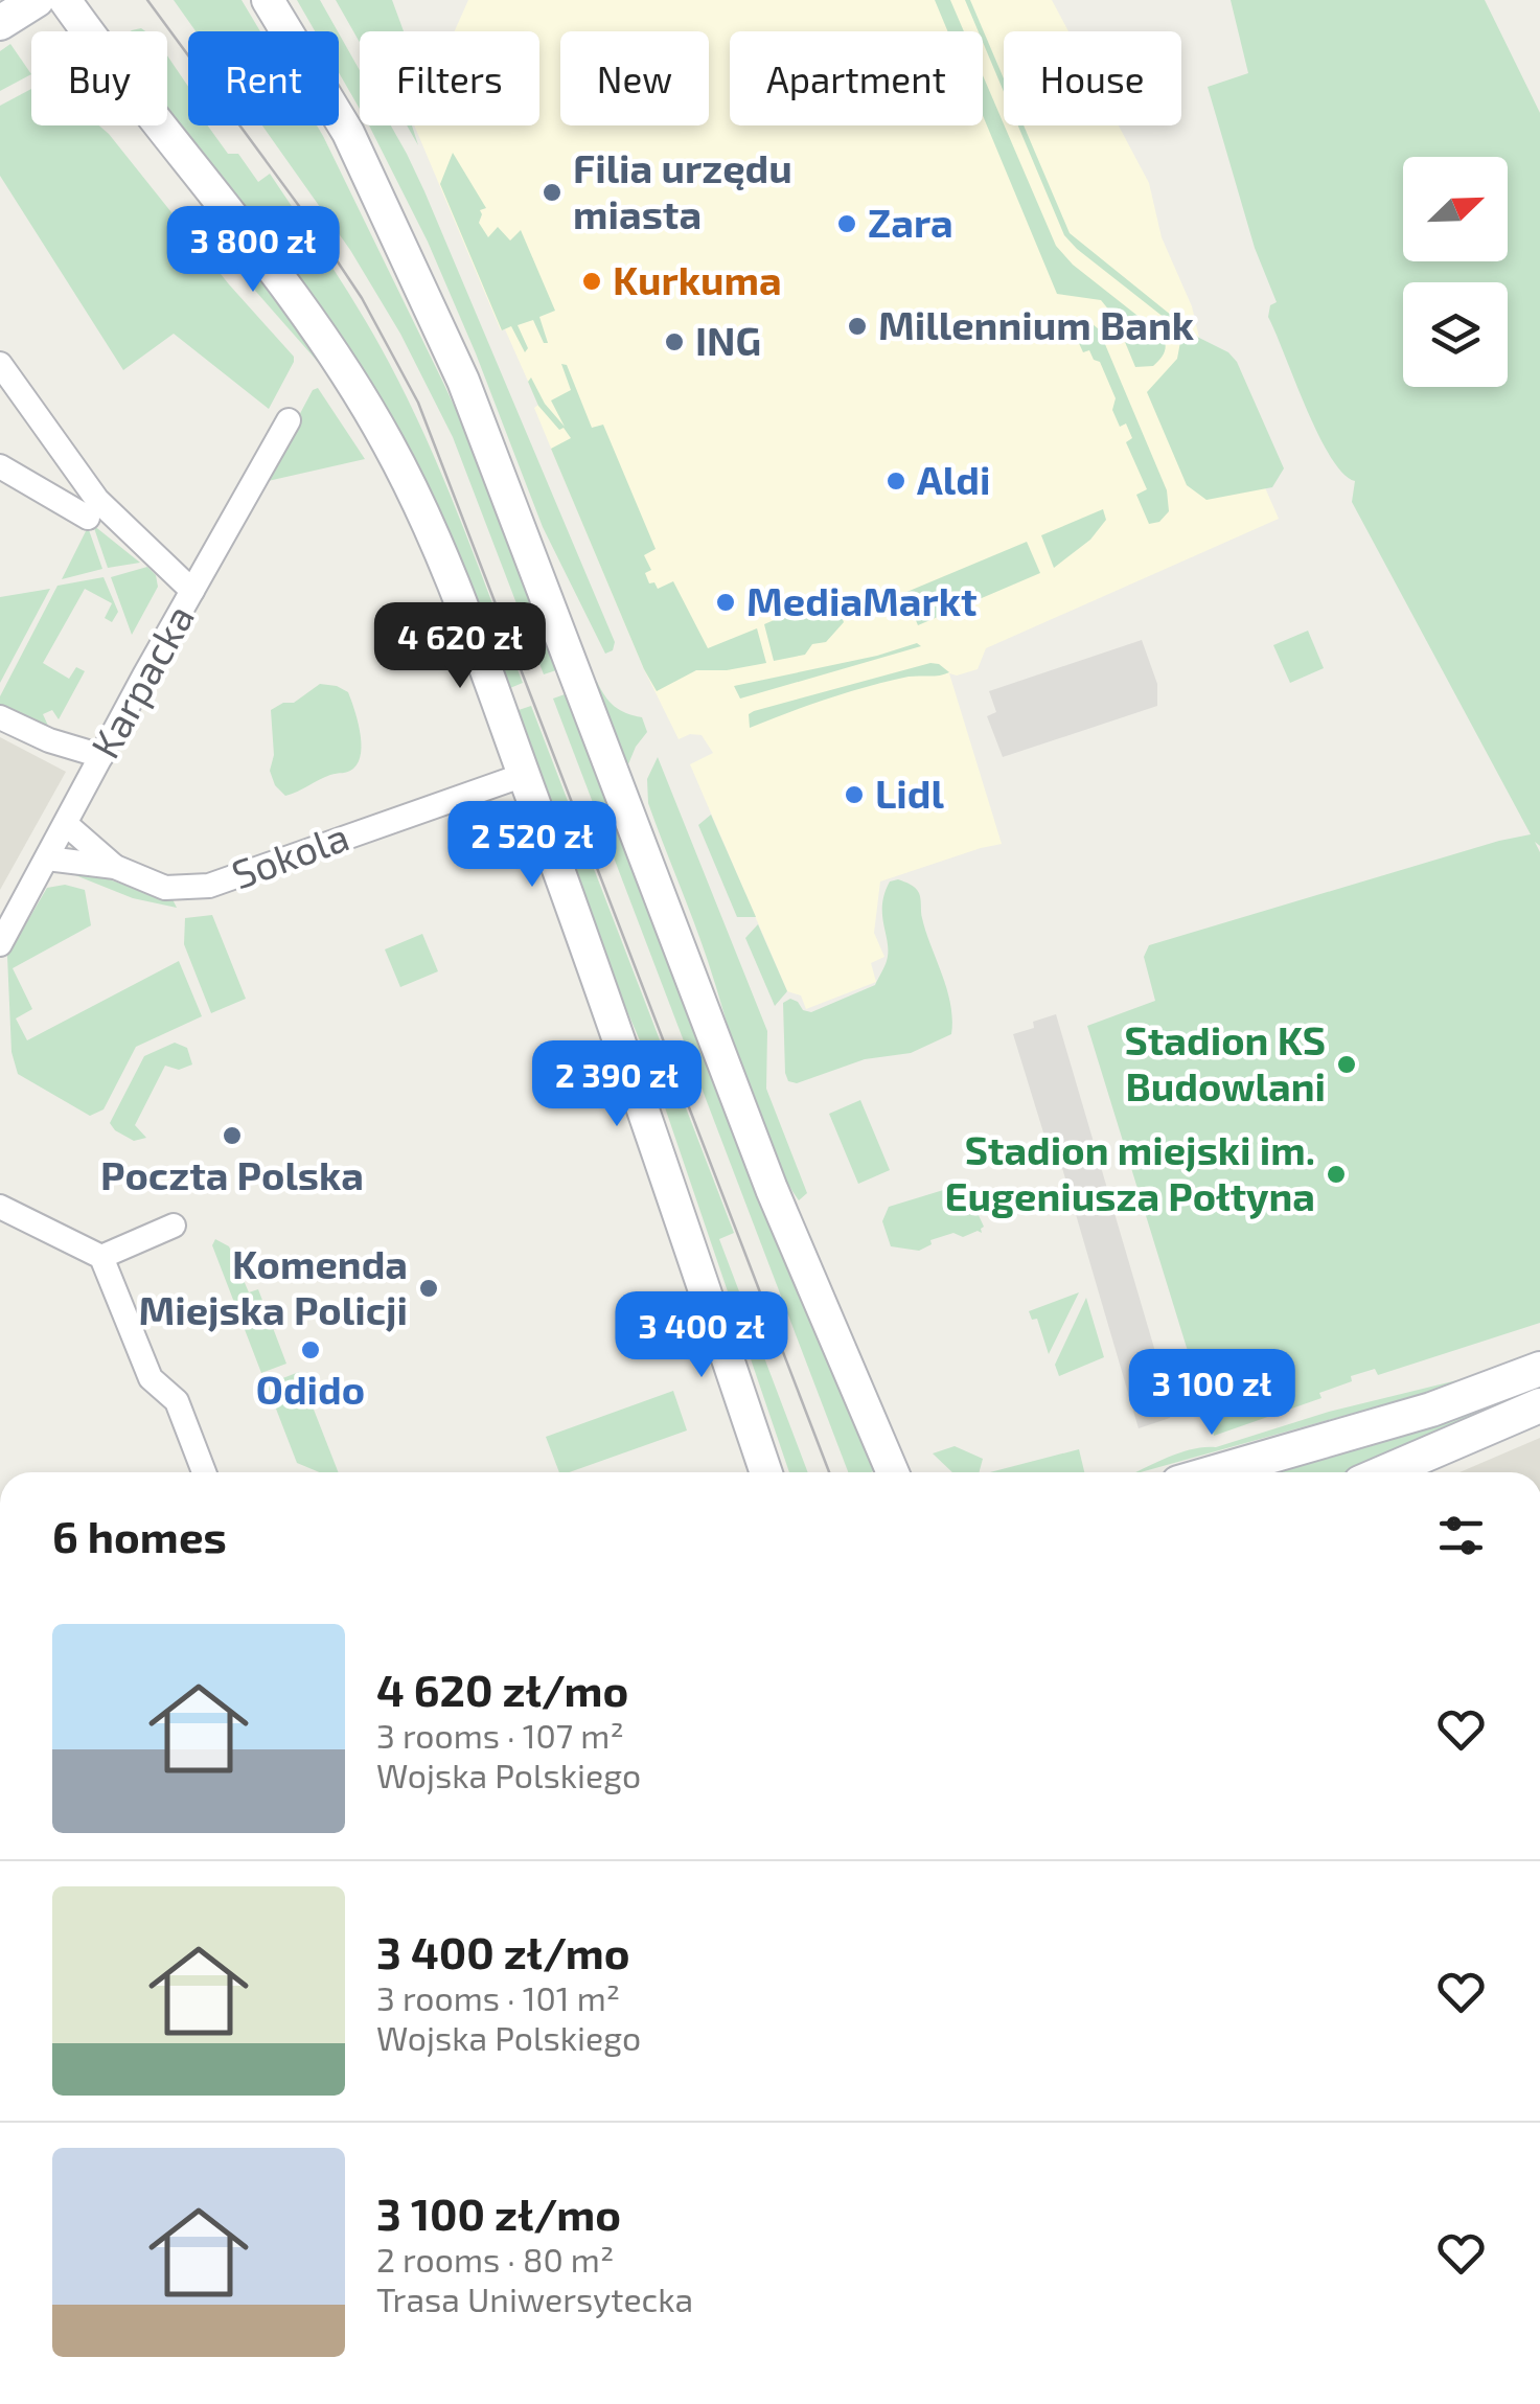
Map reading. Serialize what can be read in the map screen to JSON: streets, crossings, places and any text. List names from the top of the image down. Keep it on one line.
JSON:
{"streets":{"street":["Karpacka","Sokola"]},"crossings":[["Karpacka","Sokola"]],"places":["Filia urzędu miasta","Zara","Kurkuma","Millennium Bank","ING","Aldi","MediaMarkt","Lidl","Stadion KS Budowlani","Poczta Polska","Stadion miejski im. Eugeniusza Połtyna","Komenda Miejska Policji","Odido"],"north":"top right","page":{"chip":["Buy","Rent","Filters","New","Apartment","House"],"price":["3 800 zł","4 620 zł","2 520 zł","2 390 zł","3 400 zł","3 100 zł"],"heading":"6 homes","list":[{"name":"4 620 zł/mo","note":"3 rooms · 107 m² · Wojska Polskiego"},{"name":"3 400 zł/mo","note":"3 rooms · 101 m² · Wojska Polskiego"},{"name":"3 100 zł/mo","note":"2 rooms · 80 m² · Trasa Uniwersytecka"}]}}
